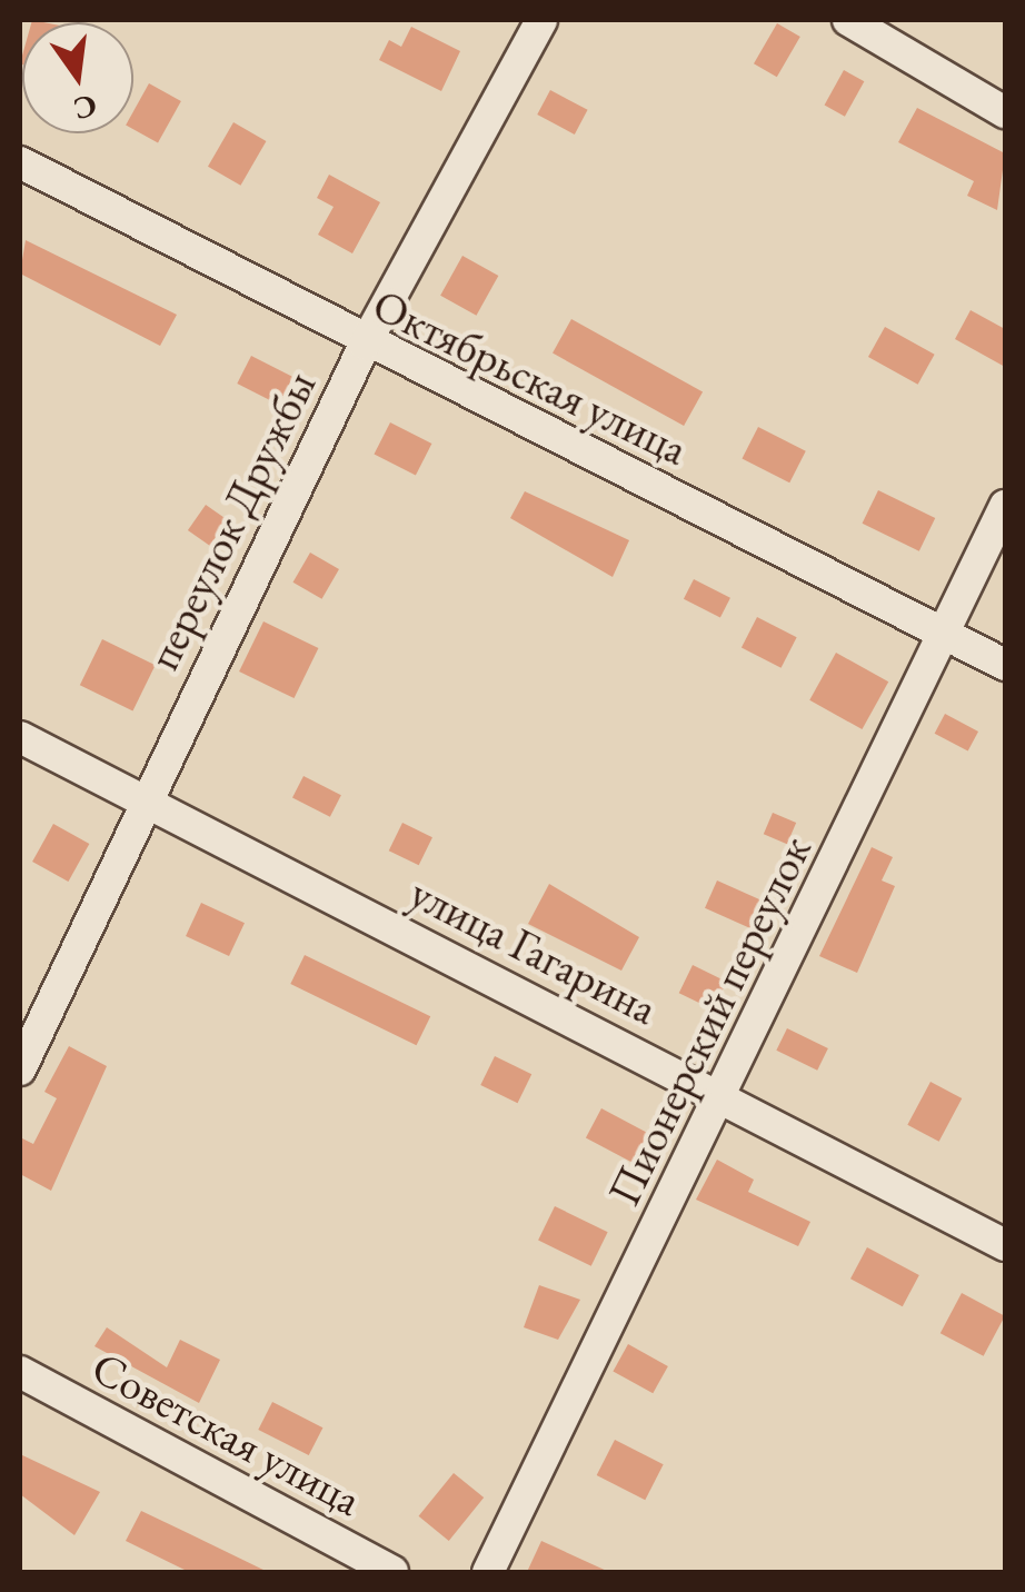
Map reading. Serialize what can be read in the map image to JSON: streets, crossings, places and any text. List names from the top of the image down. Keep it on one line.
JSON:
{"streets":{"street":["Октябрьская улица","переулок Дружбы","улица Гагарина","Пионерский переулок","Советская улица"]},"crossings":[["Октябрьская улица","переулок Дружбы"],["Октябрьская улица","Пионерский переулок"],["переулок Дружбы","улица Гагарина"],["улица Гагарина","Пионерский переулок"]],"north":"bottom"}
